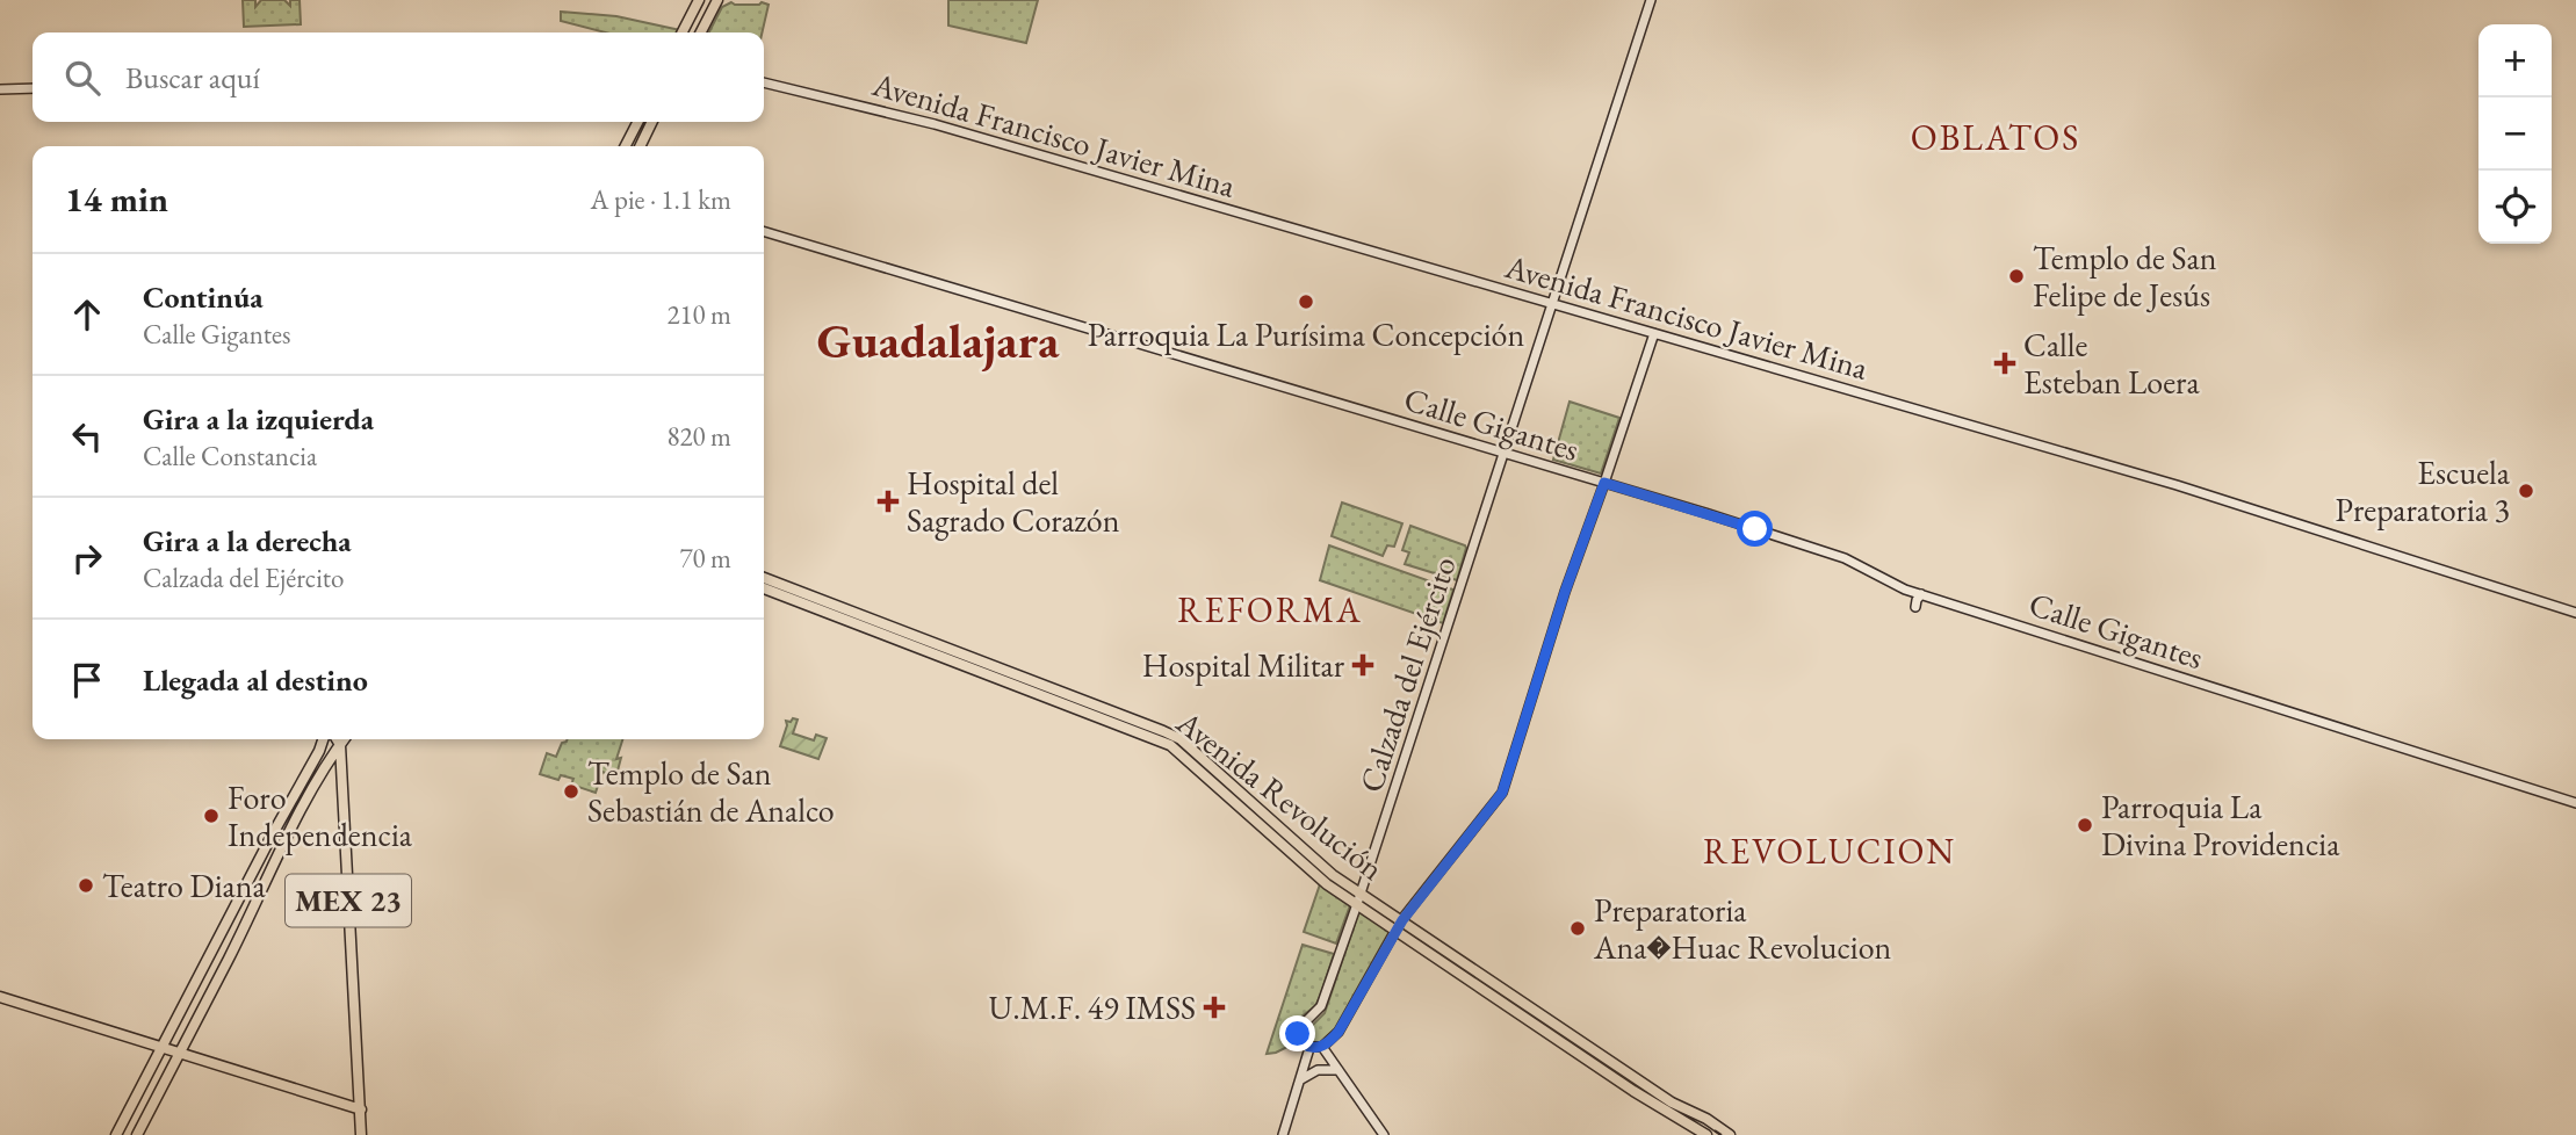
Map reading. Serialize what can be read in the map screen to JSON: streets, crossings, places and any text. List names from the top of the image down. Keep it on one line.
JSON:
{"streets":{"main road":["Avenida Francisco Javier Mina","Calle Gigantes","Calzada del Ejército","Avenida Revolución","MEX 23"]},"crossings":[["Avenida Francisco Javier Mina","Calzada del Ejército"],["Calle Gigantes","Calzada del Ejército"],["Calzada del Ejército","Avenida Revolución"]],"districts":["OBLATOS","Guadalajara","REFORMA","REVOLUCION"],"places":{"other":["Templo de San Felipe de Jesús","Parroquia La Purísima Concepción","Escuela Preparatoria 3","Templo de San Sebastián de Analco","Foro Independencia","Parroquia La Divina Providencia","Teatro Diana","Preparatoria Ana�Huac Revolucion"],"health":["Calle Esteban Loera","Hospital del Sagrado Corazón","Hospital Militar","U.M.F. 49 IMSS"]},"page":{"map_buttons":["+","−"],"search":"Buscar aquí","heading":["14 min","A pie · 1.1 km"],"list":[["Continúa","Calle Gigantes","210 m"],["Gira a la izquierda","Calle Constancia","820 m"],["Gira a la derecha","Calzada del Ejército","70 m"],"Llegada al destino"]}}
